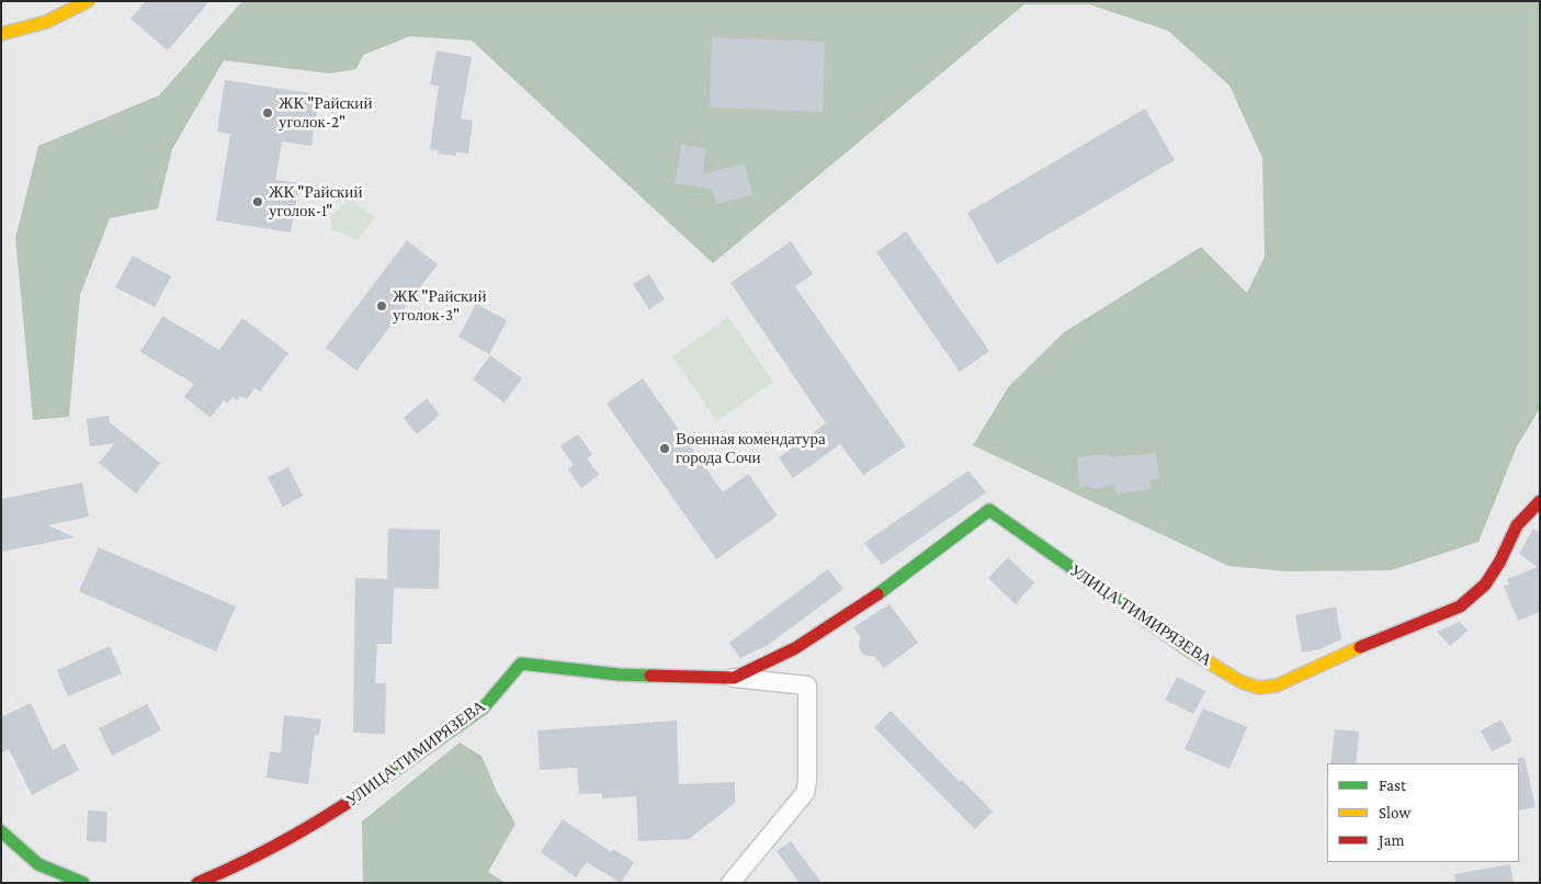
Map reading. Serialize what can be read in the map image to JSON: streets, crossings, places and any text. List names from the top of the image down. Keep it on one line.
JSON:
{"streets":{"street":["УЛИЦА ТИМИРЯЗЕВА"]},"places":["ЖК \"Райский уголок-2\"","ЖК \"Райский уголок-1\"","ЖК \"Райский уголок-3\"","Военная комендатура города Сочи"],"legend":["Fast","Slow","Jam"]}
